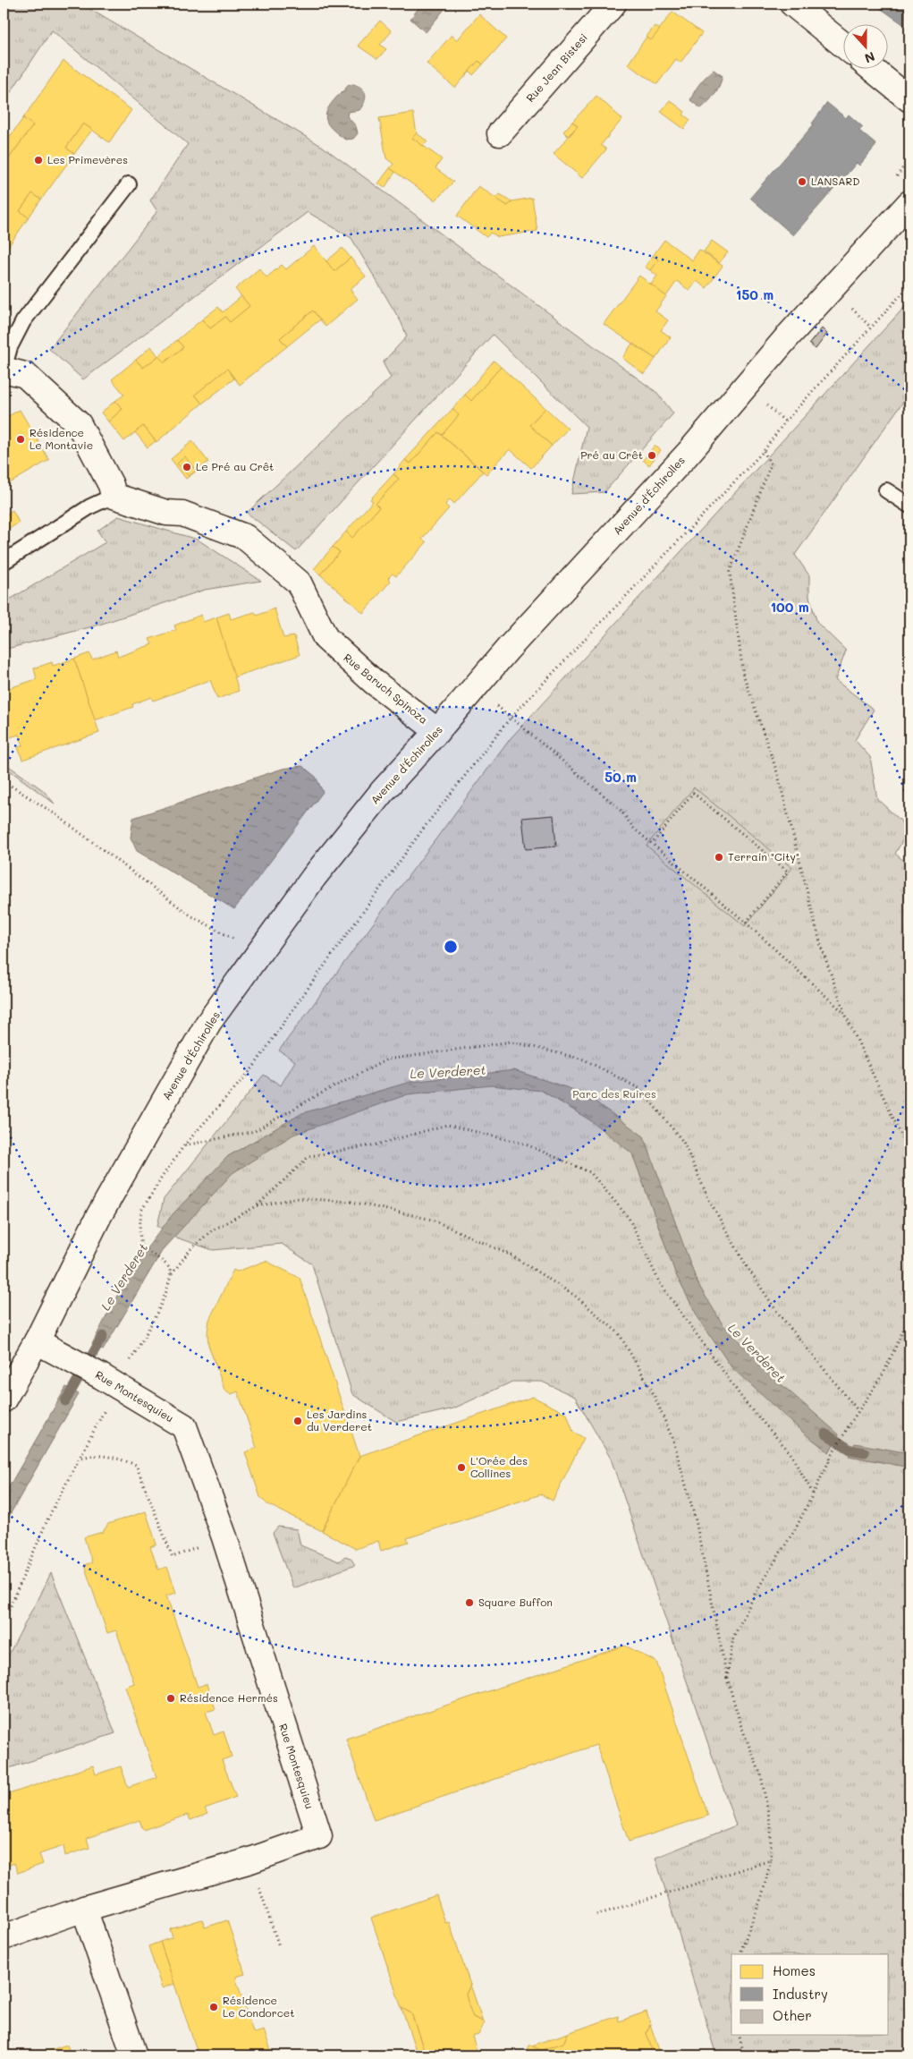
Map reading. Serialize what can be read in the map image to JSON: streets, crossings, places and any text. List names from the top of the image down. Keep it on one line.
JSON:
{"streets":{"street":["Rue Jean Bistesi","Avenue d'Échirolles","Rue Baruch Spinoza","Rue Montesquieu"]},"crossings":[["Avenue d'Échirolles","Rue Baruch Spinoza"],["Avenue d'Échirolles","Rue Montesquieu"]],"water":["Le Verderet"],"parks":["Parc des Ruires"],"places":["Les Primevères","LANSARD","Résidence Le Montavie","Pré au Crêt","Le Pré au Crêt","Terrain \"City\"","Les Jardins du Verderet","L'Orée des Collines","Square Buffon","Résidence Hermés","Résidence Le Condorcet"],"legend":["Homes","Industry","Other"],"north":"bottom","rings":["150 m","100 m","50 m"]}
